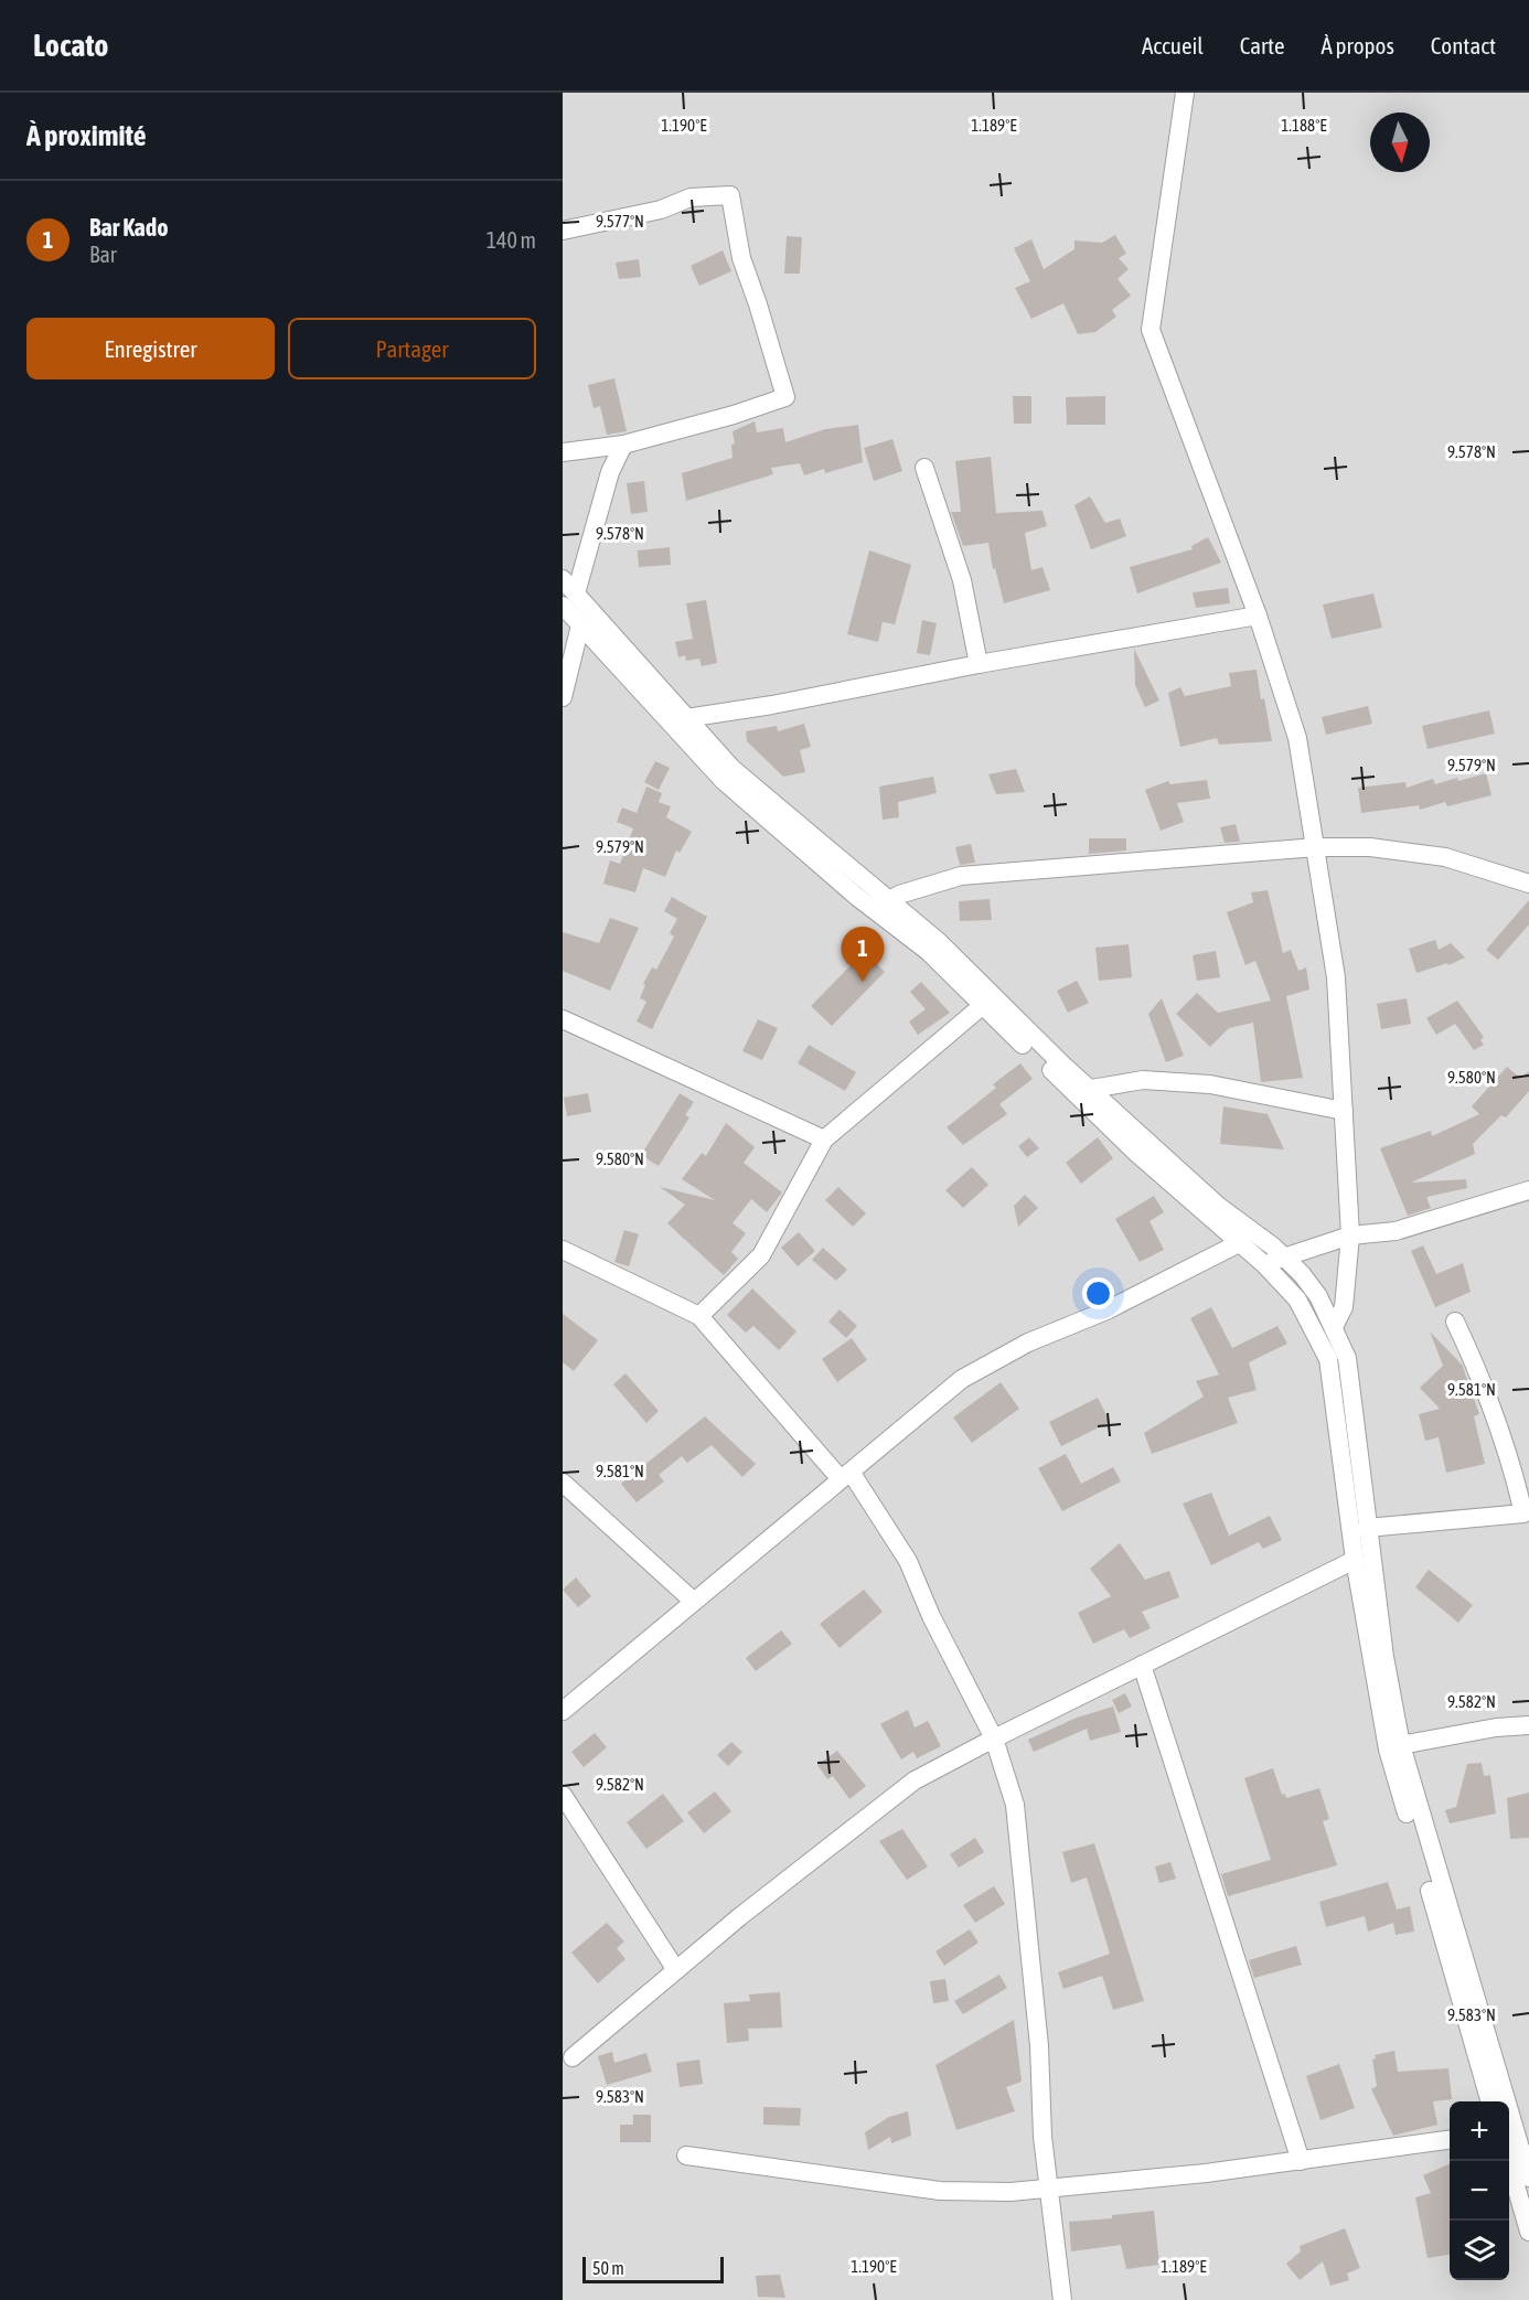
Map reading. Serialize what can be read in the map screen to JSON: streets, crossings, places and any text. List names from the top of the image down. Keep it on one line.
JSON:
{"scale_bar":"50 m","north":"bottom","page":{"header":"Locato","nav":["Accueil","Carte","À propos","Contact"],"heading":"À proximité","list":[{"mark":"1","name":"Bar Kado","note":"Bar","value":"140 m"}],"buttons":["Enregistrer","Partager"],"pins":"1","map_buttons":["+","−"],"scale":"50 m"},"coordinates":["1.190°E","1.189°E","1.188°E","9.577°N","9.578°N","9.579°N","9.580°N","9.581°N","9.582°N","9.583°N"]}
